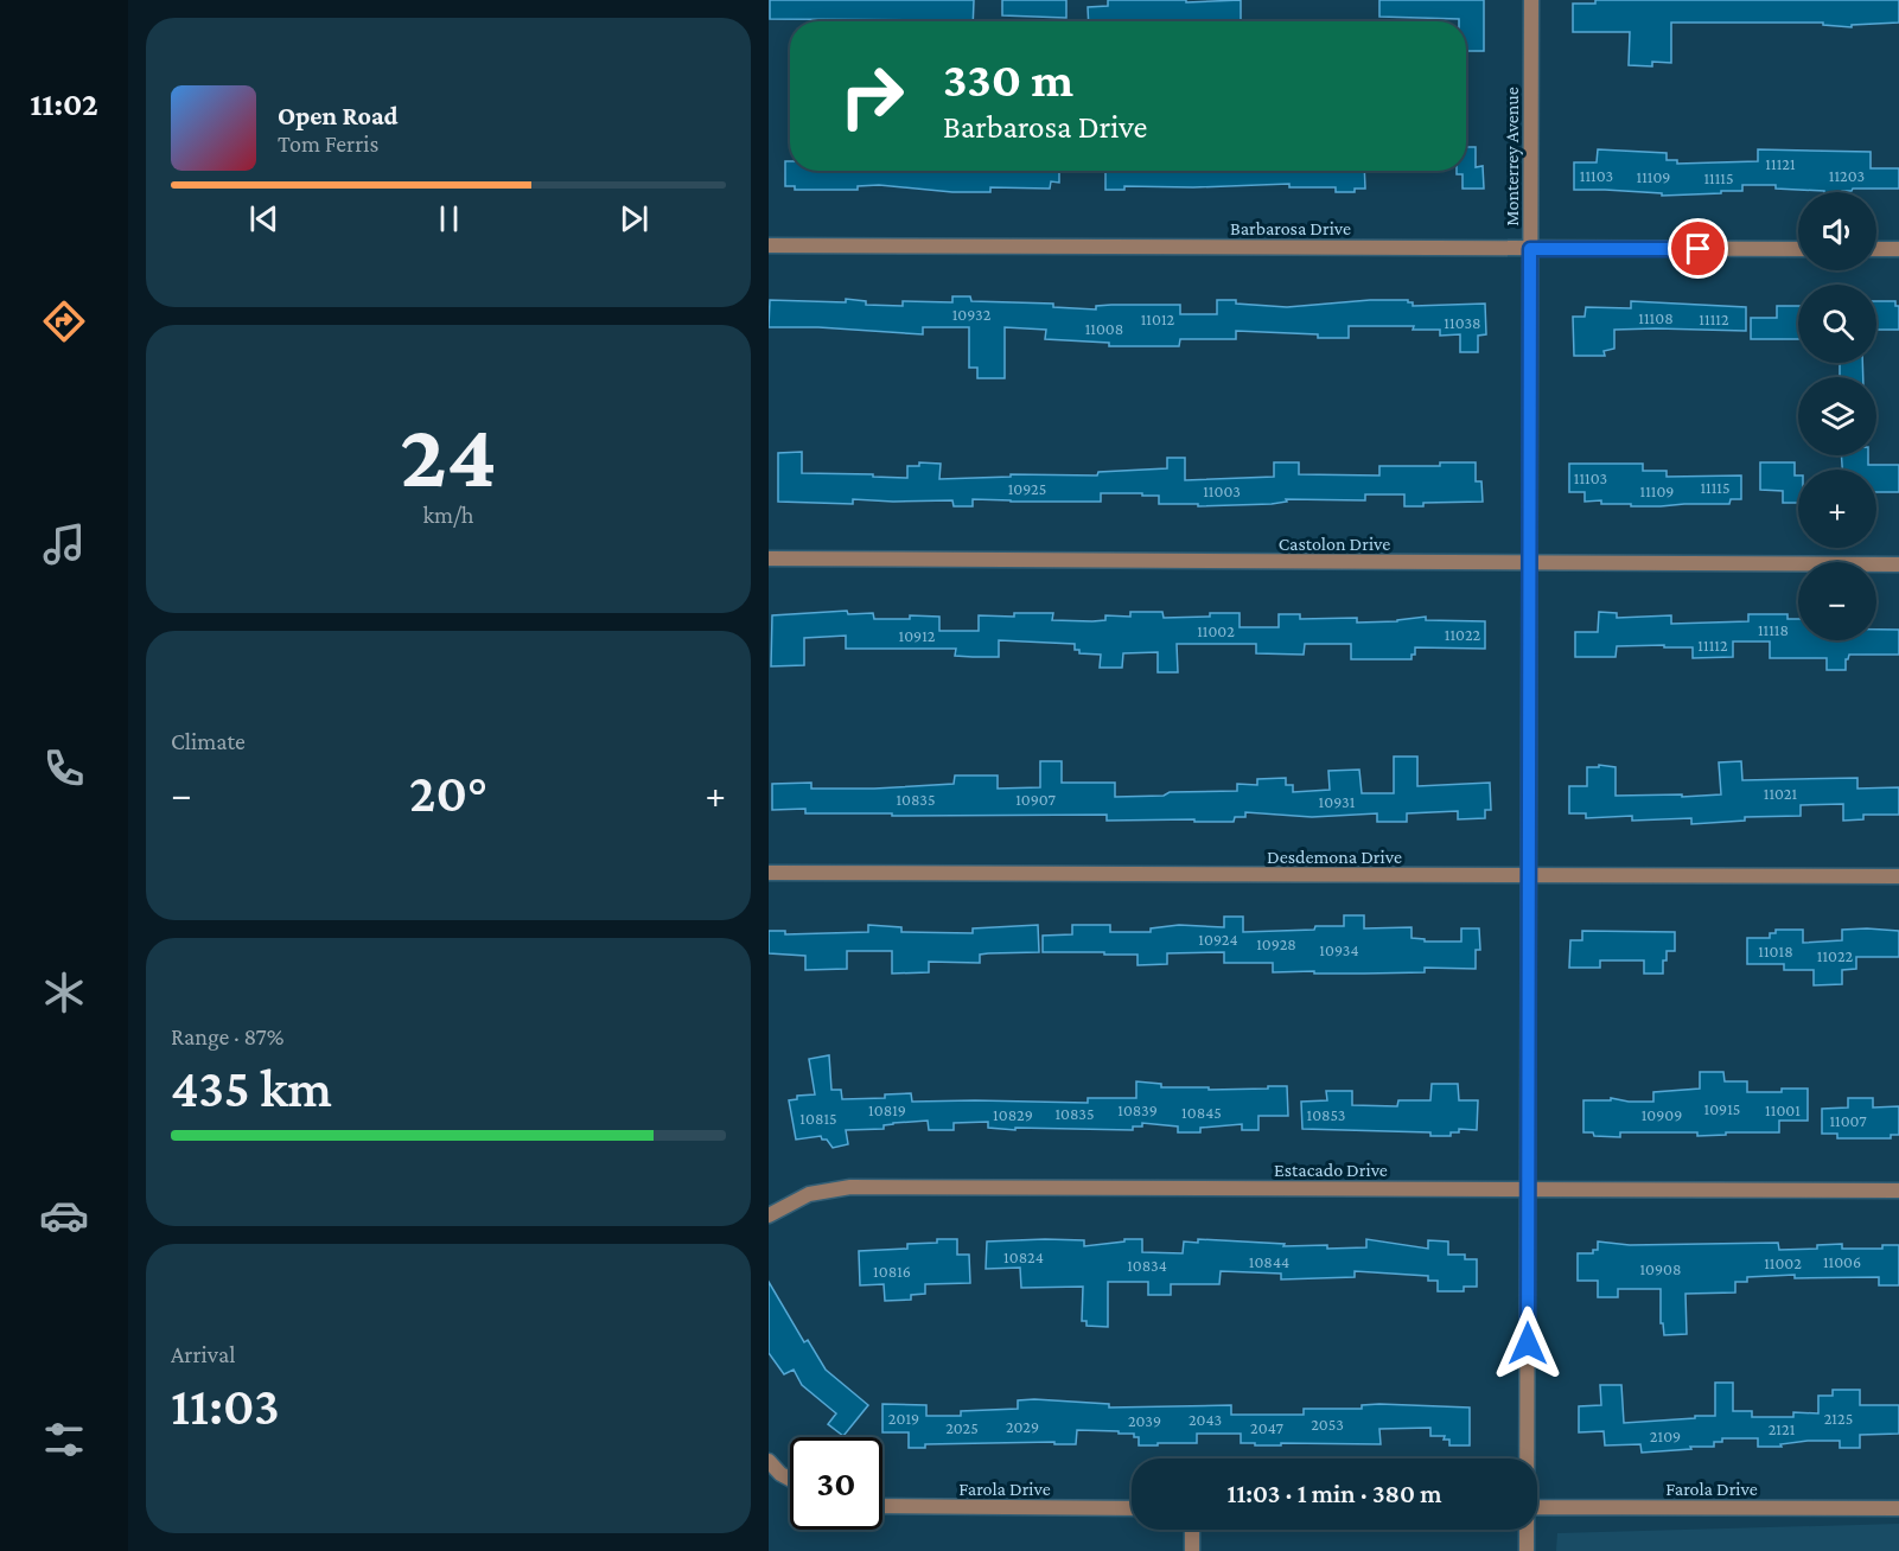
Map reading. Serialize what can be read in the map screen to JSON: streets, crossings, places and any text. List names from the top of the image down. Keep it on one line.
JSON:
{"streets":{"street":["Monterrey Avenue","Barbarosa Drive","Castolon Drive","Desdemona Drive","Estacado Drive","Farola Drive"]},"crossings":[["Monterrey Avenue","Barbarosa Drive"],["Monterrey Avenue","Castolon Drive"],["Monterrey Avenue","Desdemona Drive"],["Monterrey Avenue","Estacado Drive"]],"house_numbers":["11121","11103","11203","11109","11115","10932","11108","11012","11112","11038","11008","11103","11115","10925","11003","11109","11118","11002","11022","10912","11112","11021","10835","10907","10931","10924","10928","10934","11018","11022","10915","10819","10839","11001","10845","10835","10829","10853","10909","10815","11007","10824","10844","11006","11002","10834","10908","10816","2019","2125","2043","2039","2053","2029","2025","2047","2121","2109"],"page":{"tabs":"11:02","turn":["330 m","Barbarosa Drive"],"song":["Open Road","Tom Ferris"],"map_buttons":["+","−"],"tile":[["24","km/h"],"Climate",["Range · 87%","435 km"],["Arrival","11:03"]],"heat":["−","20°","+"],"limit":"30","trip":"11:03 · 1 min · 380 m"}}
